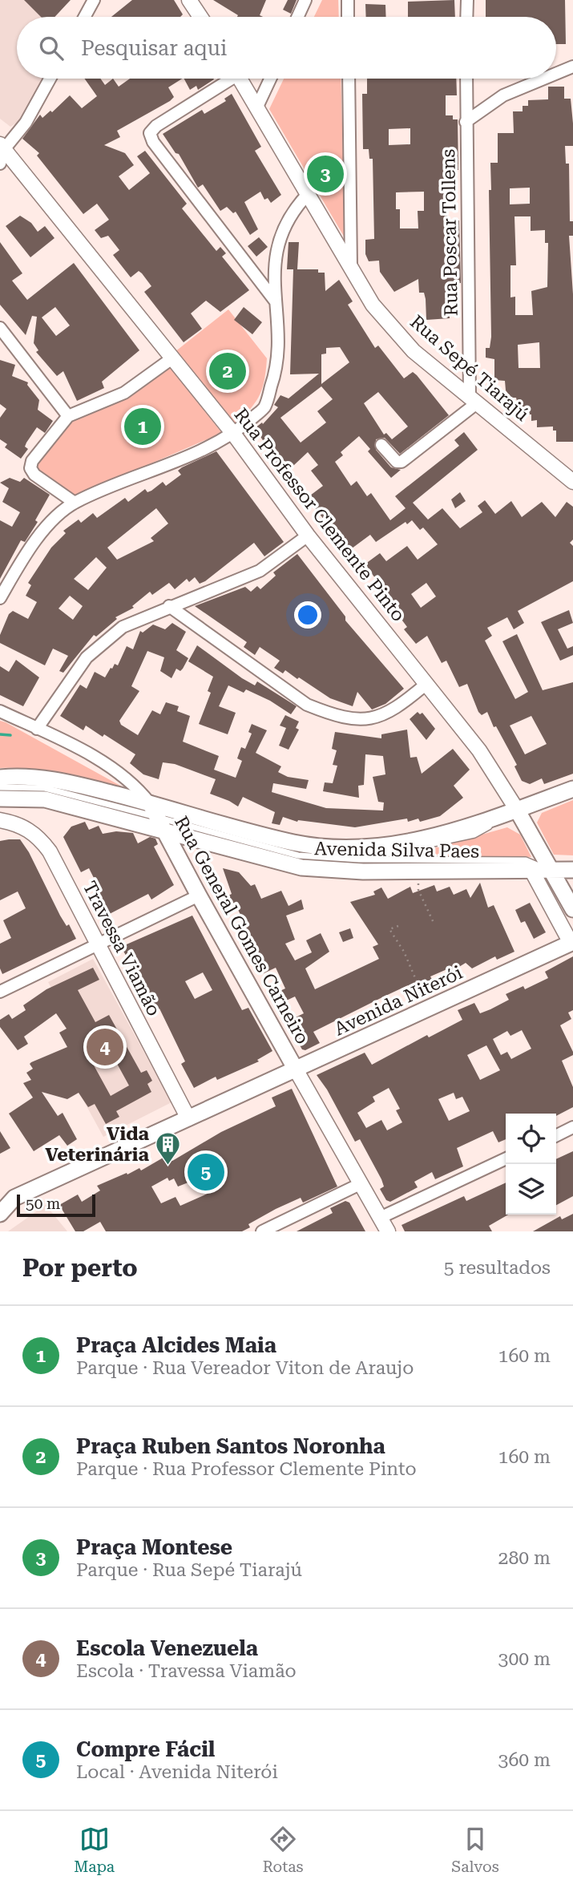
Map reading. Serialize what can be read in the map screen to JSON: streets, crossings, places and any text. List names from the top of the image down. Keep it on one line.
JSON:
{"streets":{"main road":["Avenida Silva Paes","Rua General Gomes Carneiro","Avenida Niterói"],"street":["Rua Poscar Tollens","Rua Sepé Tiarajú","Rua Professor Clemente Pinto","Travessa Viamão"]},"crossings":[["Rua Poscar Tollens","Rua Sepé Tiarajú"],["Rua Professor Clemente Pinto","Avenida Silva Paes"],["Avenida Silva Paes","Rua General Gomes Carneiro"],["Rua General Gomes Carneiro","Avenida Niterói"],["Travessa Viamão","Avenida Niterói"]],"places":{"building":["Vida Veterinária"]},"scale_bar":"50 m","page":{"search":"Pesquisar aqui","pins":["3","2","1","4","5"],"scale":"50 m","heading":["Por perto","5 resultados"],"list":[{"mark":"1","name":"Praça Alcides Maia","note":"Parque · Rua Vereador Viton de Araujo","value":"160 m"},{"mark":"2","name":"Praça Ruben Santos Noronha","note":"Parque · Rua Professor Clemente Pinto","value":"160 m"},{"mark":"3","name":"Praça Montese","note":"Parque · Rua Sepé Tiarajú","value":"280 m"},{"mark":"4","name":"Escola Venezuela","note":"Escola · Travessa Viamão","value":"300 m"},{"mark":"5","name":"Compre Fácil","note":"Local · Avenida Niterói","value":"360 m"}],"nav":["Mapa","Rotas","Salvos"]}}
